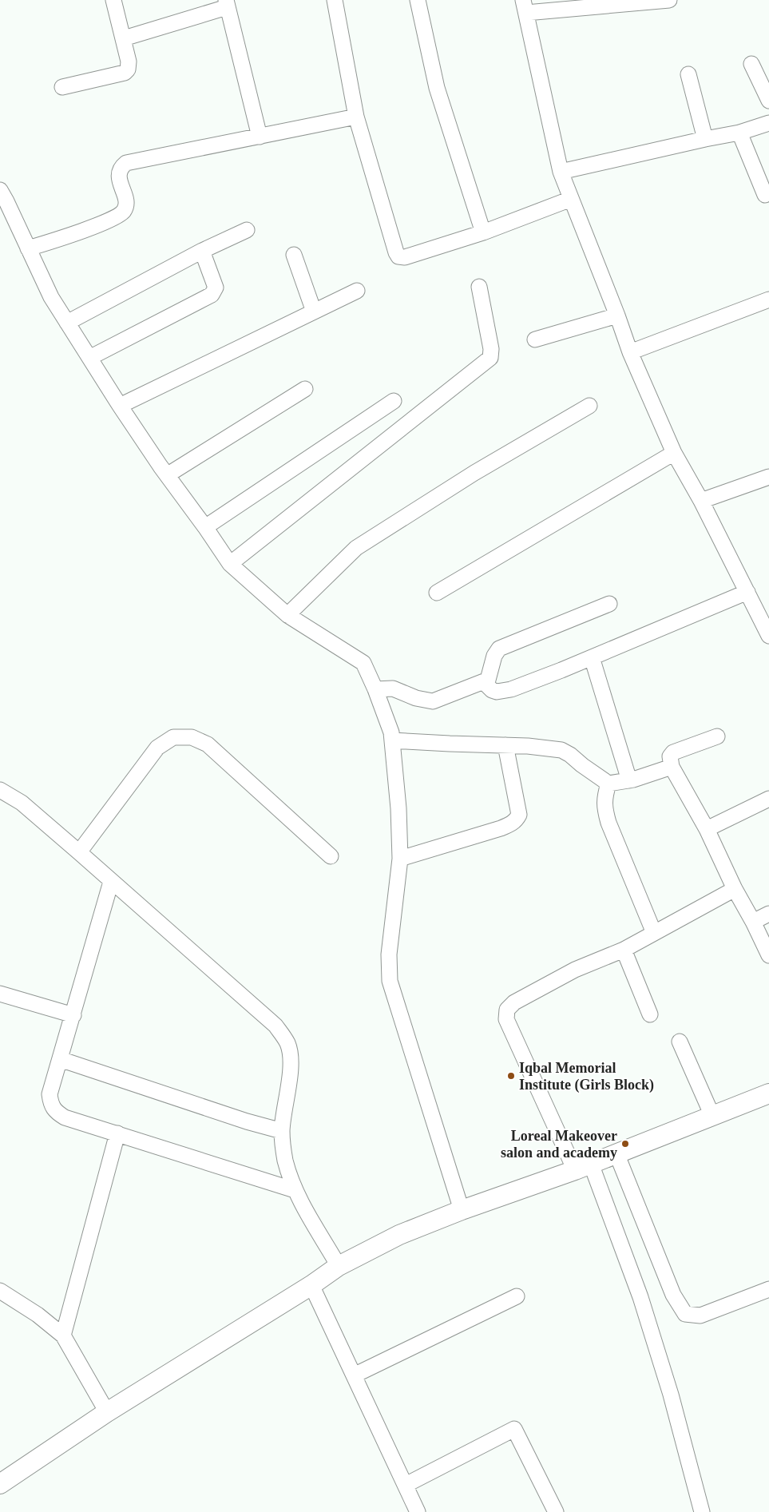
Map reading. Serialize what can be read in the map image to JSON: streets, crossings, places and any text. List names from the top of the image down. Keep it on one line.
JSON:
{"places":["Iqbal Memorial Institute (Girls Block)","Loreal Makeover salon and academy"]}
